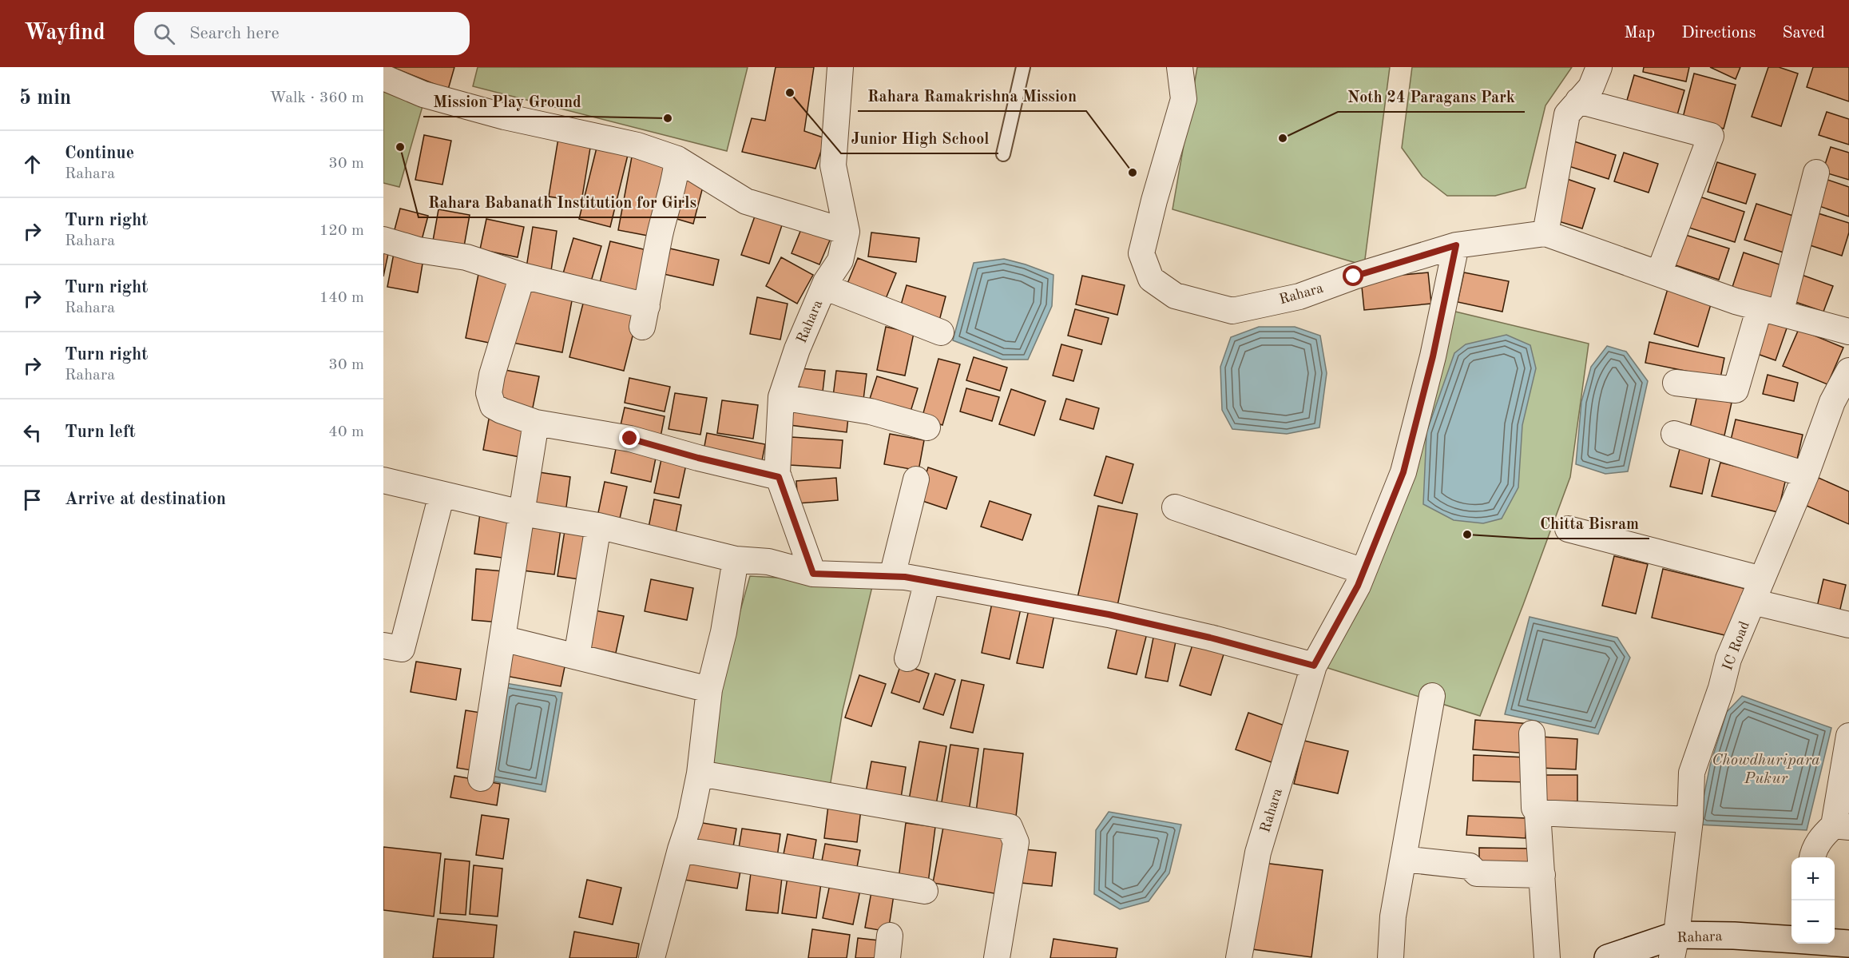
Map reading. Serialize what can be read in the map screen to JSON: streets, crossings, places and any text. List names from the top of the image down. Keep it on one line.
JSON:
{"streets":{"street":["Rahara","IC Road"]},"crossings":[["Rahara","IC Road"]],"water":["Chowdhuripara Pukur"],"places":["Junior High School","Mission Play Ground","Noth 24 Paragans Park","Rahara Babanath Institution for Girls","Rahara Ramakrishna Mission","Chitta Bisram"],"page":{"header":"Wayfind","search":"Search here","nav":["Map","Directions","Saved"],"heading":["5 min","Walk · 360 m"],"list":[["Continue","Rahara","30 m"],["Turn right","Rahara","120 m"],["Turn right","Rahara","140 m"],["Turn right","Rahara","30 m"],["Turn left","40 m"],"Arrive at destination"],"map_buttons":["+","−"]}}
